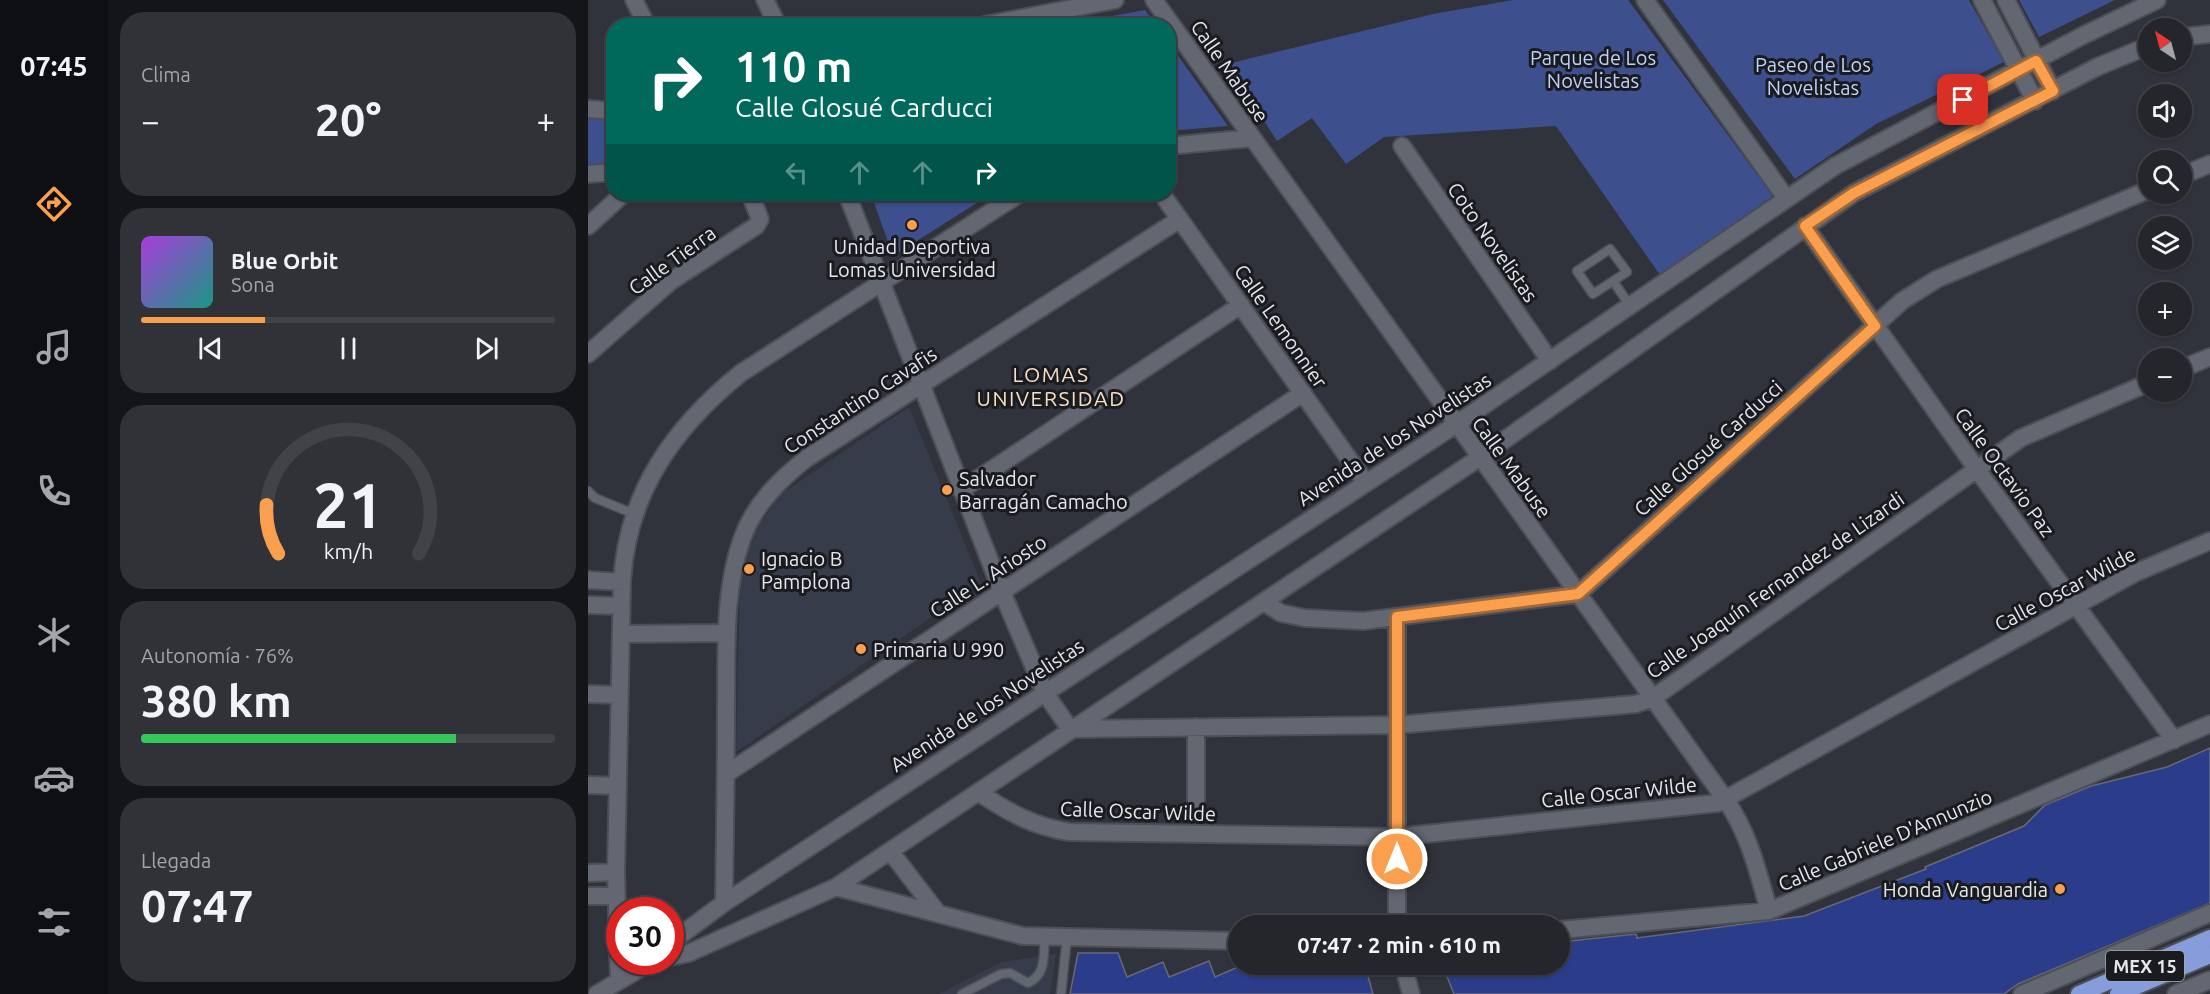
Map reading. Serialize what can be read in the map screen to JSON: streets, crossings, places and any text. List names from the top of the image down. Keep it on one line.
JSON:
{"streets":{"highway":["MEX 15"],"street":["Calle Mabuse","Coto Novelistas","Calle Tierra","Calle Lemonnier","Constantino Cavafis","Avenida de los Novelistas","Calle Glosué Carducci","Calle Octavio Paz","Calle L. Ariosto","Calle Joaquín Fernandez de Lizardi","Calle Oscar Wilde","Calle Gabriele D'Annunzio"]},"crossings":[["Calle Mabuse","Avenida de los Novelistas"],["Calle Mabuse","Calle Glosué Carducci"],["Calle Mabuse","Calle Joaquín Fernandez de Lizardi"],["Calle Mabuse","Calle Oscar Wilde"],["Calle Mabuse","Calle Gabriele D'Annunzio"],["Coto Novelistas","Avenida de los Novelistas"],["Calle Lemonnier","Constantino Cavafis"],["Calle Lemonnier","Avenida de los Novelistas"],["Calle Lemonnier","Calle L. Ariosto"],["Constantino Cavafis","Avenida de los Novelistas"],["Constantino Cavafis","Calle L. Ariosto"],["Calle Glosué Carducci","Calle Octavio Paz"],["Calle Octavio Paz","Calle Joaquín Fernandez de Lizardi"],["Calle Octavio Paz","Calle Oscar Wilde"],["Calle Octavio Paz","Calle Gabriele D'Annunzio"]],"districts":["LOMAS UNIVERSIDAD"],"parks":["Parque de Los Novelistas","Paseo de Los Novelistas"],"places":["Unidad Deportiva Lomas Universidad","Salvador Barragán Camacho","Ignacio B Pamplona","Primaria U 990","Honda Vanguardia"],"north":"top left","page":{"tabs":"07:45","tile":["Clima",["Autonomía · 76%","380 km"],["Llegada","07:47"]],"map_buttons":["+","−"],"turn":["110 m","Calle Glosué Carducci"],"heat":["−","20°","+"],"song":["Blue Orbit","Sona"],"limit":"30","trip":"07:47 · 2 min · 610 m","gauge":["21","km/h"]}}
